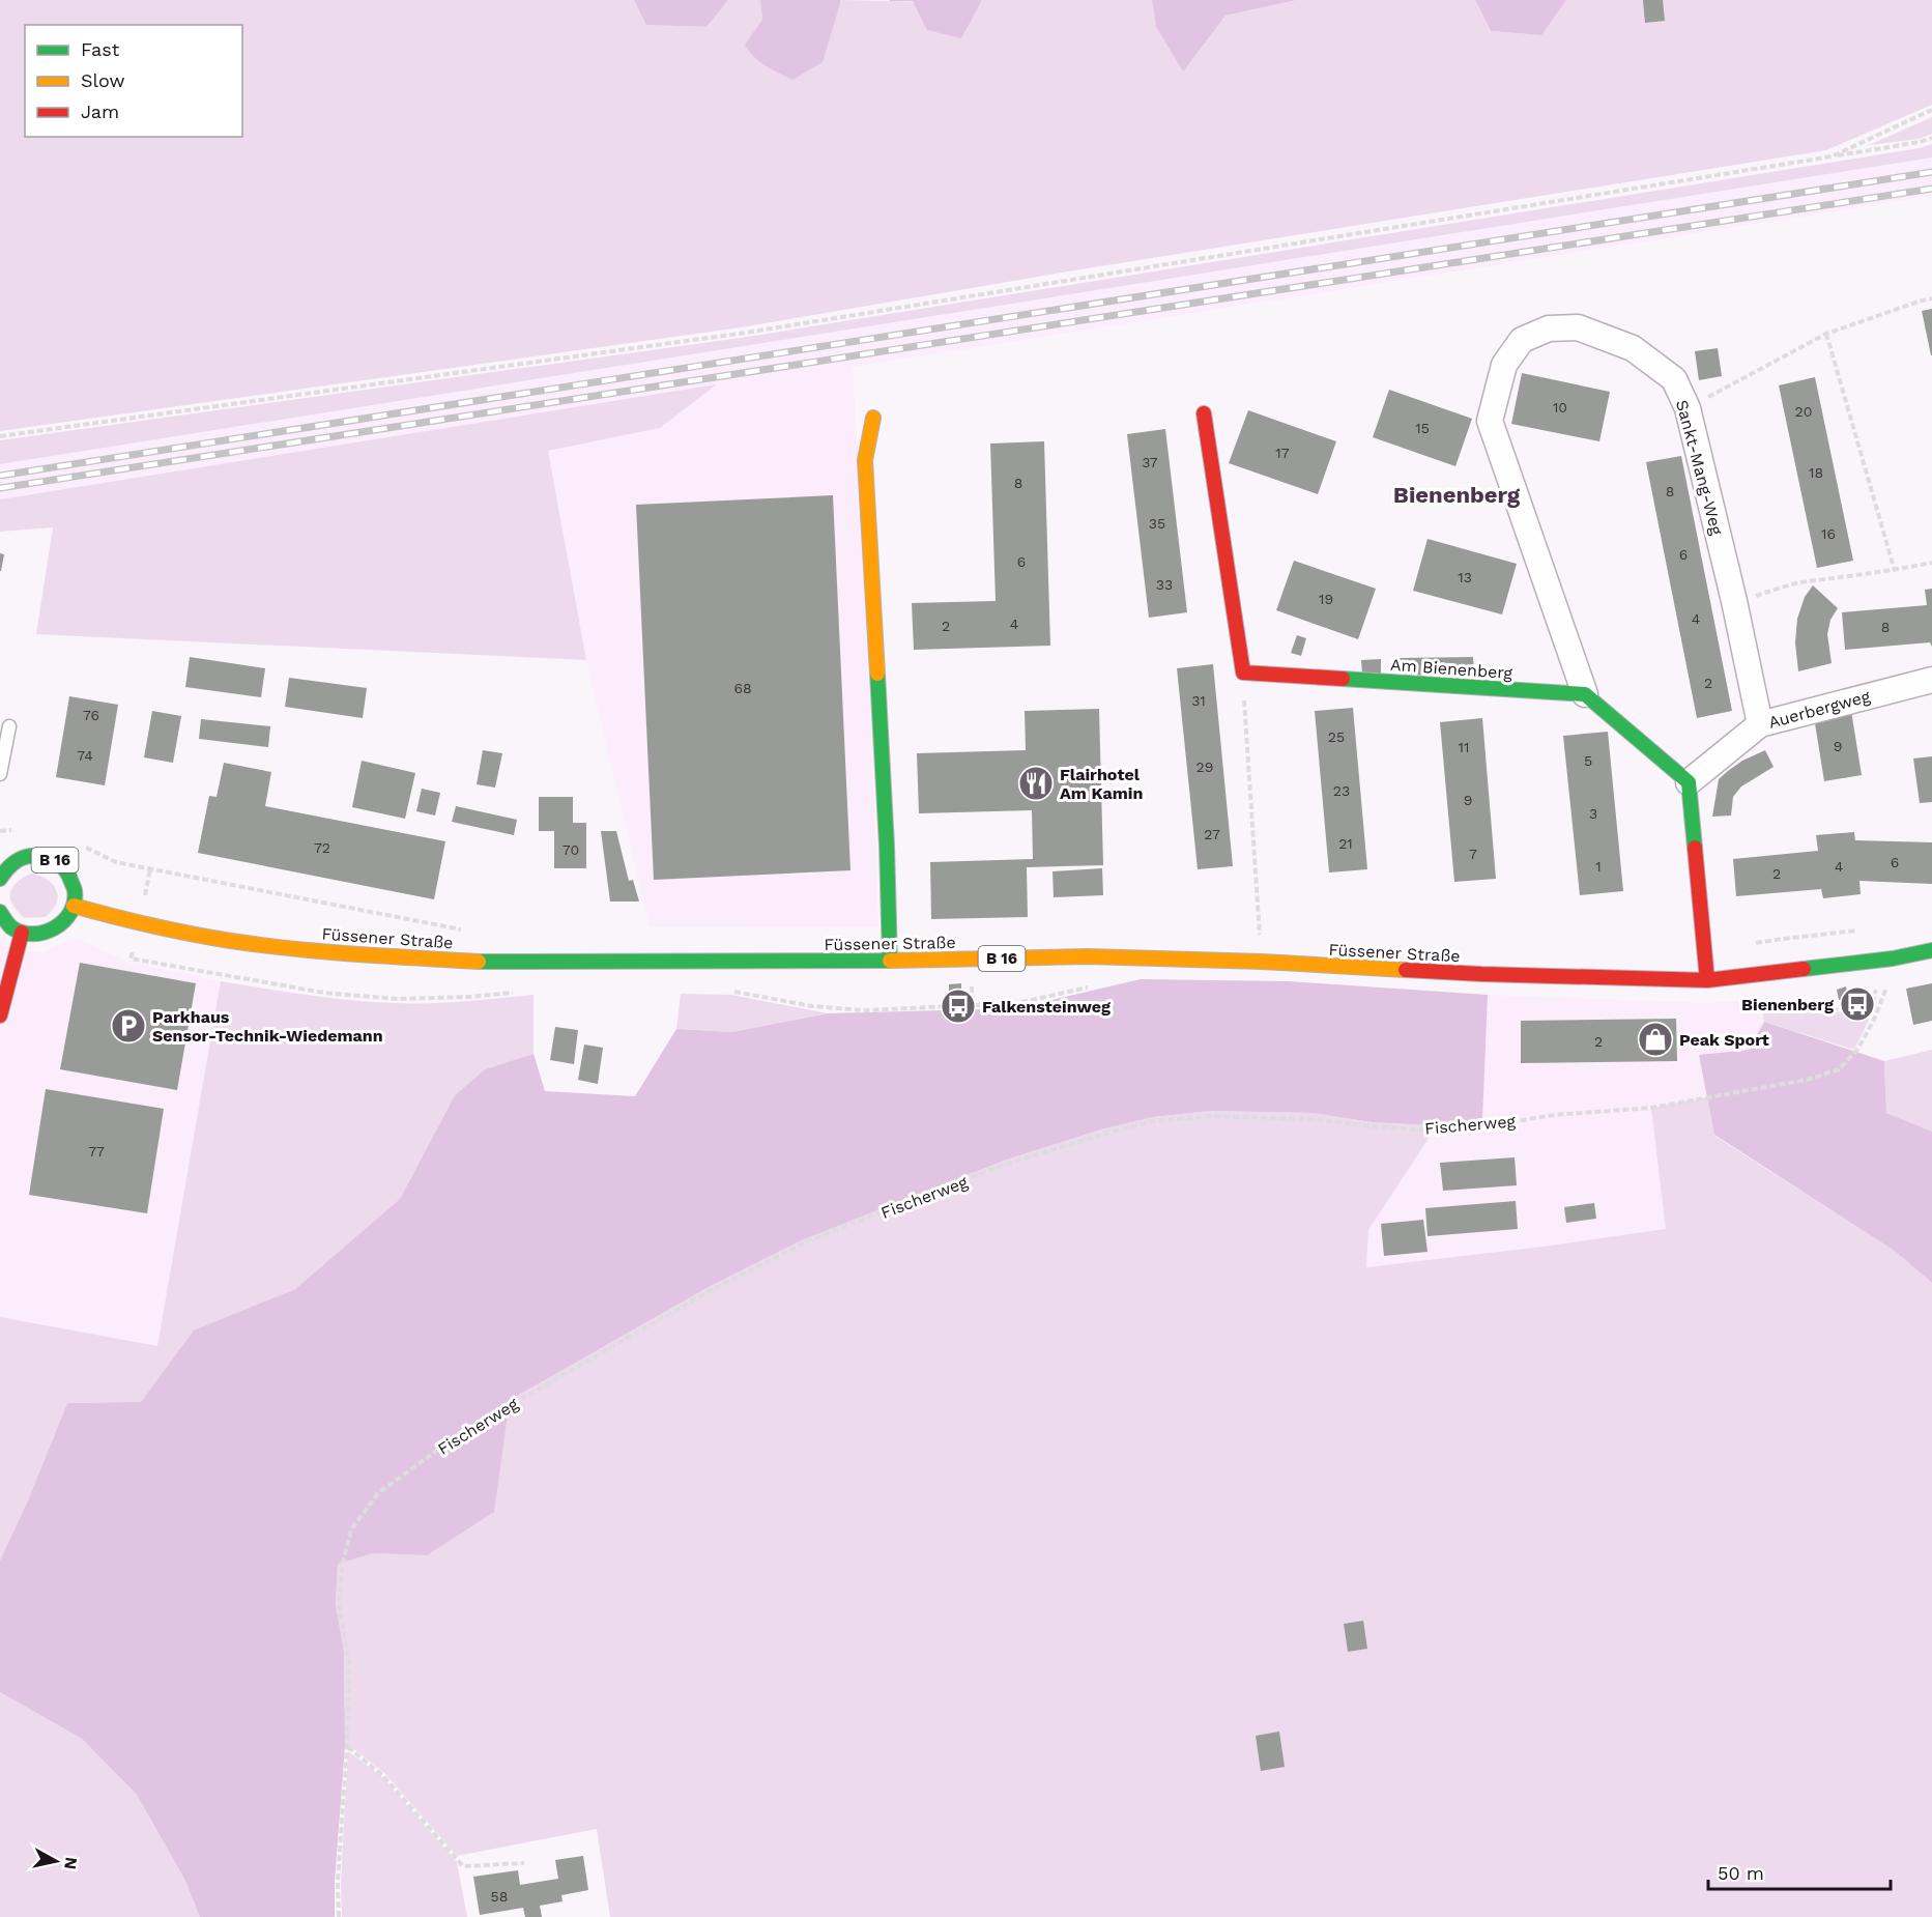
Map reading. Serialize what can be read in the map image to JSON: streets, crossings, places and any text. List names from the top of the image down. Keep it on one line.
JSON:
{"streets":{"main road":["Am Bienenberg","B 16","Füssener Straße"],"street":["Sankt-Mang-Weg","Auerbergweg"],"path":["Fischerweg"]},"crossings":[["Sankt-Mang-Weg","Am Bienenberg"],["Sankt-Mang-Weg","Auerbergweg"],["B 16","Füssener Straße"],["Füssener Straße","Fischerweg"]],"districts":["Bienenberg"],"places":{"restaurant":["Flairhotel Am Kamin"],"bus stop":["Bienenberg","Falkensteinweg"],"parking":["Parkhaus Sensor-Technik-Wiedemann"],"shop":["Peak Sport"]},"house_numbers":["10","20","15","17","37","18","8","8","35","16","6","6","13","33","19","4","4","2","8","2","68","31","76","25","9","11","74","5","29","23","9","3","27","21","72","70","7","6","1","4","2","2","77","58"],"legend":["Fast","Slow","Jam"],"scale_bar":"50 m","north":"right"}
